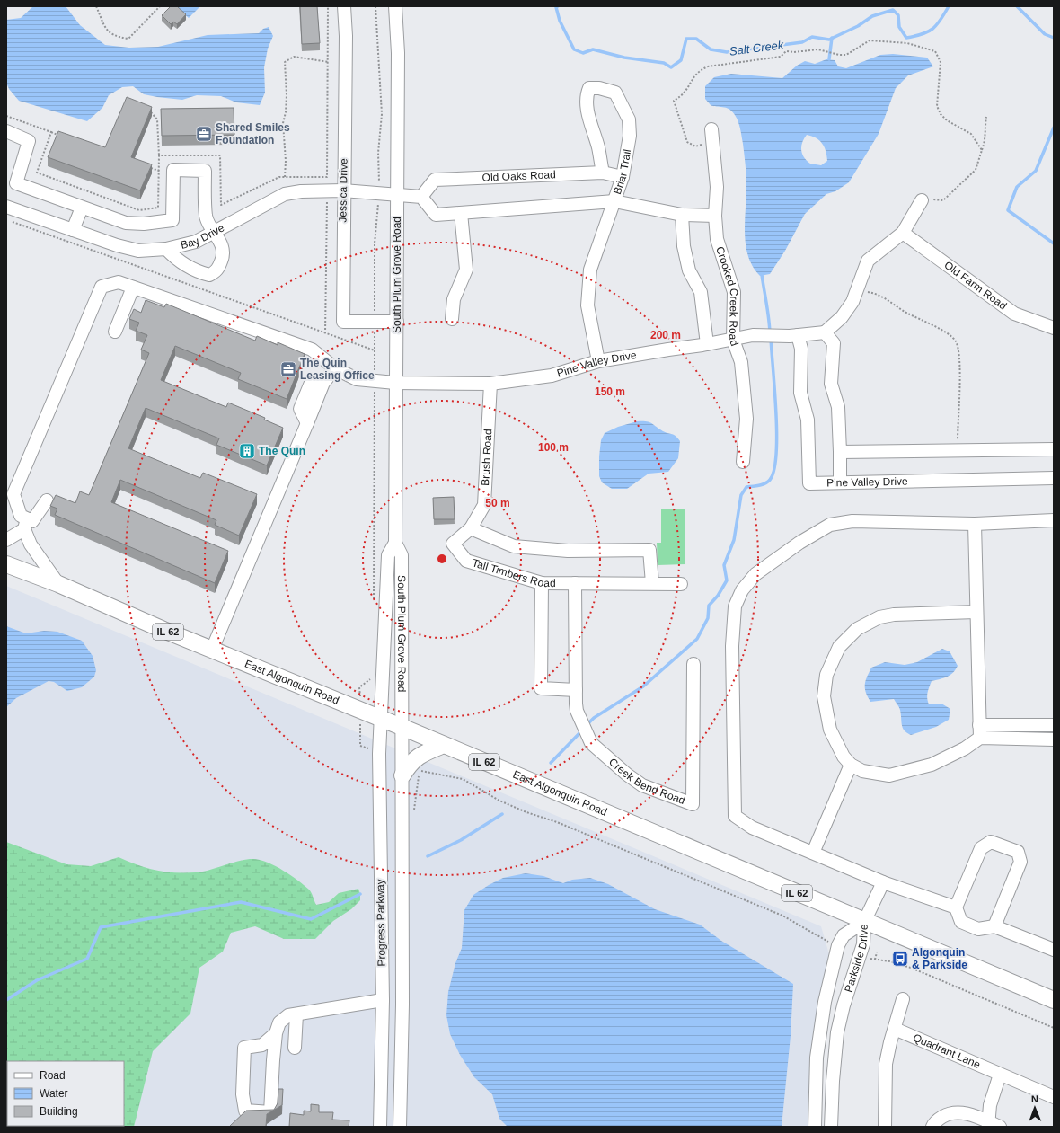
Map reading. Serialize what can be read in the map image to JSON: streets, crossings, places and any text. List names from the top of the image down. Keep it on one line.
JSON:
{"streets":{"main road":["IL 62","East Algonquin Road"],"street":["Briar Trail","Old Oaks Road","Jessica Drive","Bay Drive","South Plum Grove Road","Old Farm Road","Crooked Creek Road","Pine Valley Drive","Brush Road","Tall Timbers Road","Creek Bend Road","Progress Parkway","Parkside Drive","Quadrant Lane"]},"crossings":[["Briar Trail","Old Oaks Road"],["Briar Trail","Pine Valley Drive"],["Jessica Drive","Bay Drive"],["Jessica Drive","South Plum Grove Road"],["Bay Drive","South Plum Grove Road"],["South Plum Grove Road","Pine Valley Drive"],["South Plum Grove Road","East Algonquin Road"],["South Plum Grove Road","Progress Parkway"],["Crooked Creek Road","Pine Valley Drive"],["Pine Valley Drive","Brush Road"],["Brush Road","Tall Timbers Road"],["Tall Timbers Road","Creek Bend Road"],["East Algonquin Road","Progress Parkway"],["East Algonquin Road","Parkside Drive"]],"water":["Salt Creek"],"places":{"office":["Shared Smiles Foundation","The Quin Leasing Office"],"building":["The Quin"],"bus stop":["Algonquin & Parkside"]},"legend":["Road","Water","Building"],"north":"top","rings":["200 m","150 m","100 m","50 m"]}
